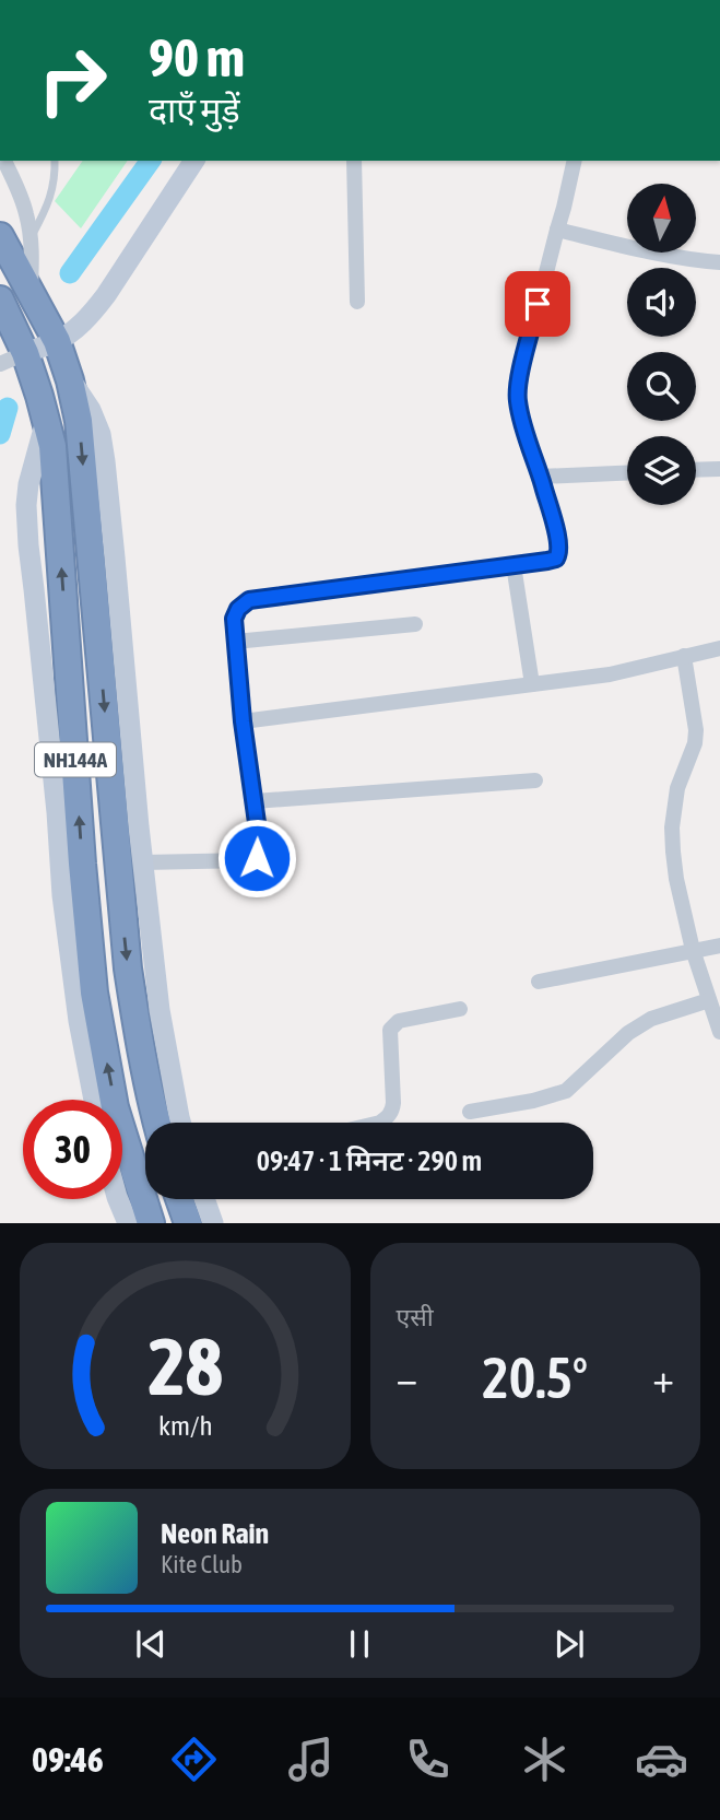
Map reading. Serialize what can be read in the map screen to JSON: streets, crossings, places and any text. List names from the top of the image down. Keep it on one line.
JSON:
{"streets":{"highway":["NH144A"]},"north":"top","page":{"turn":["90 m","दाएँ मुड़ें"],"limit":"30","trip":"09:47 · 1 मिनट · 290 m","tile":"एसी","heat":["−","20.5°","+"],"song":["Neon Rain","Kite Club"],"tabs":"09:46","gauge":["28","km/h"]}}
